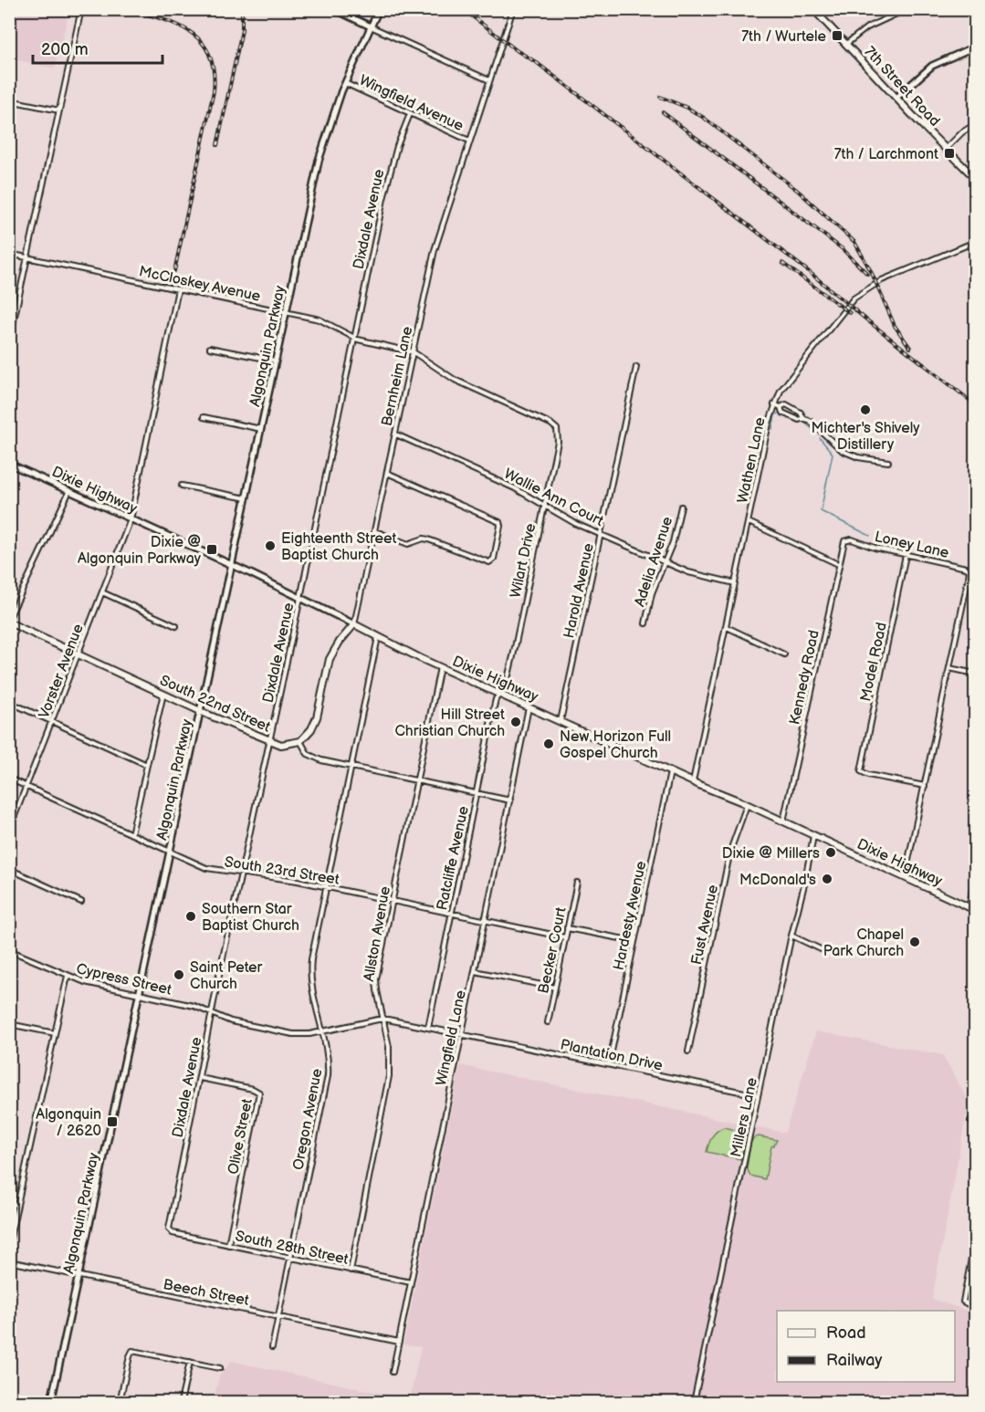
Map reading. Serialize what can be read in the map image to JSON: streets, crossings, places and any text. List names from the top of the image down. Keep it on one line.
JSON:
{"streets":{"main road":["7th Street Road","Algonquin Parkway","Bernheim Lane","Dixie Highway","South 22nd Street"],"street":["Wingfield Avenue","Dixdale Avenue","McCloskey Avenue","Wathen Lane","Wallie Ann Court","Loney Lane","Wilart Drive","Adelia Avenue","Harold Avenue","Model Road","Vorster Avenue","Kennedy Road","Ratcliffe Avenue","South 23rd Street","Hardesty Avenue","Fust Avenue","Allston Avenue","Becker Court","Cypress Street","Wingfield Lane","Plantation Drive","Millers Lane","Oregon Avenue","Olive Street","South 28th Street","Beech Street"]},"crossings":[["Wingfield Avenue","Dixdale Avenue"],["Wingfield Avenue","Algonquin Parkway"],["Wingfield Avenue","Bernheim Lane"],["Dixdale Avenue","McCloskey Avenue"],["Dixdale Avenue","Dixie Highway"],["Dixdale Avenue","South 22nd Street"],["Dixdale Avenue","South 23rd Street"],["Dixdale Avenue","Cypress Street"],["Dixdale Avenue","Olive Street"],["Dixdale Avenue","South 28th Street"],["McCloskey Avenue","Algonquin Parkway"],["McCloskey Avenue","Bernheim Lane"],["McCloskey Avenue","Wilart Drive"],["McCloskey Avenue","Vorster Avenue"],["Algonquin Parkway","Dixie Highway"],["Algonquin Parkway","South 22nd Street"],["Algonquin Parkway","South 23rd Street"],["Algonquin Parkway","Cypress Street"],["Algonquin Parkway","Beech Street"],["Bernheim Lane","Dixie Highway"],["Bernheim Lane","Wallie Ann Court"],["Bernheim Lane","South 22nd Street"],["Wathen Lane","Dixie Highway"],["Wathen Lane","Wallie Ann Court"],["Dixie Highway","Loney Lane"],["Dixie Highway","Wilart Drive"],["Dixie Highway","Harold Avenue"],["Dixie Highway","Vorster Avenue"],["Dixie Highway","Kennedy Road"],["Dixie Highway","Ratcliffe Avenue"],["Dixie Highway","Hardesty Avenue"],["Dixie Highway","Fust Avenue"],["Dixie Highway","Allston Avenue"],["Dixie Highway","Wingfield Lane"],["Dixie Highway","Millers Lane"],["Dixie Highway","Oregon Avenue"],["Wallie Ann Court","Wilart Drive"],["Wallie Ann Court","Adelia Avenue"],["Wallie Ann Court","Harold Avenue"],["Loney Lane","Model Road"],["Loney Lane","Kennedy Road"],["Wilart Drive","Ratcliffe Avenue"],["Vorster Avenue","South 22nd Street"],["Vorster Avenue","South 23rd Street"],["Ratcliffe Avenue","South 23rd Street"],["Ratcliffe Avenue","Cypress Street"],["South 23rd Street","Allston Avenue"],["South 23rd Street","Becker Court"],["South 23rd Street","Wingfield Lane"],["South 23rd Street","Oregon Avenue"],["Hardesty Avenue","Plantation Drive"],["Allston Avenue","Cypress Street"],["Allston Avenue","South 28th Street"],["Cypress Street","Wingfield Lane"],["Cypress Street","Plantation Drive"],["Cypress Street","Oregon Avenue"],["Wingfield Lane","Plantation Drive"],["Wingfield Lane","South 28th Street"],["Wingfield Lane","Beech Street"],["Plantation Drive","Millers Lane"],["Oregon Avenue","South 28th Street"],["Oregon Avenue","Beech Street"],["Olive Street","South 28th Street"]],"places":{"transit":["7th / Wurtele","7th / Larchmont","Dixie @ Algonquin Parkway","Algonquin / 2620"],"other":["Michter's Shively Distillery","Eighteenth Street Baptist Church","Hill Street Christian Church","New Horizon Full Gospel Church","Dixie @ Millers","McDonald's","Southern Star Baptist Church","Chapel Park Church","Saint Peter Church"]},"legend":["Road","Railway"],"scale_bar":"200 m"}
